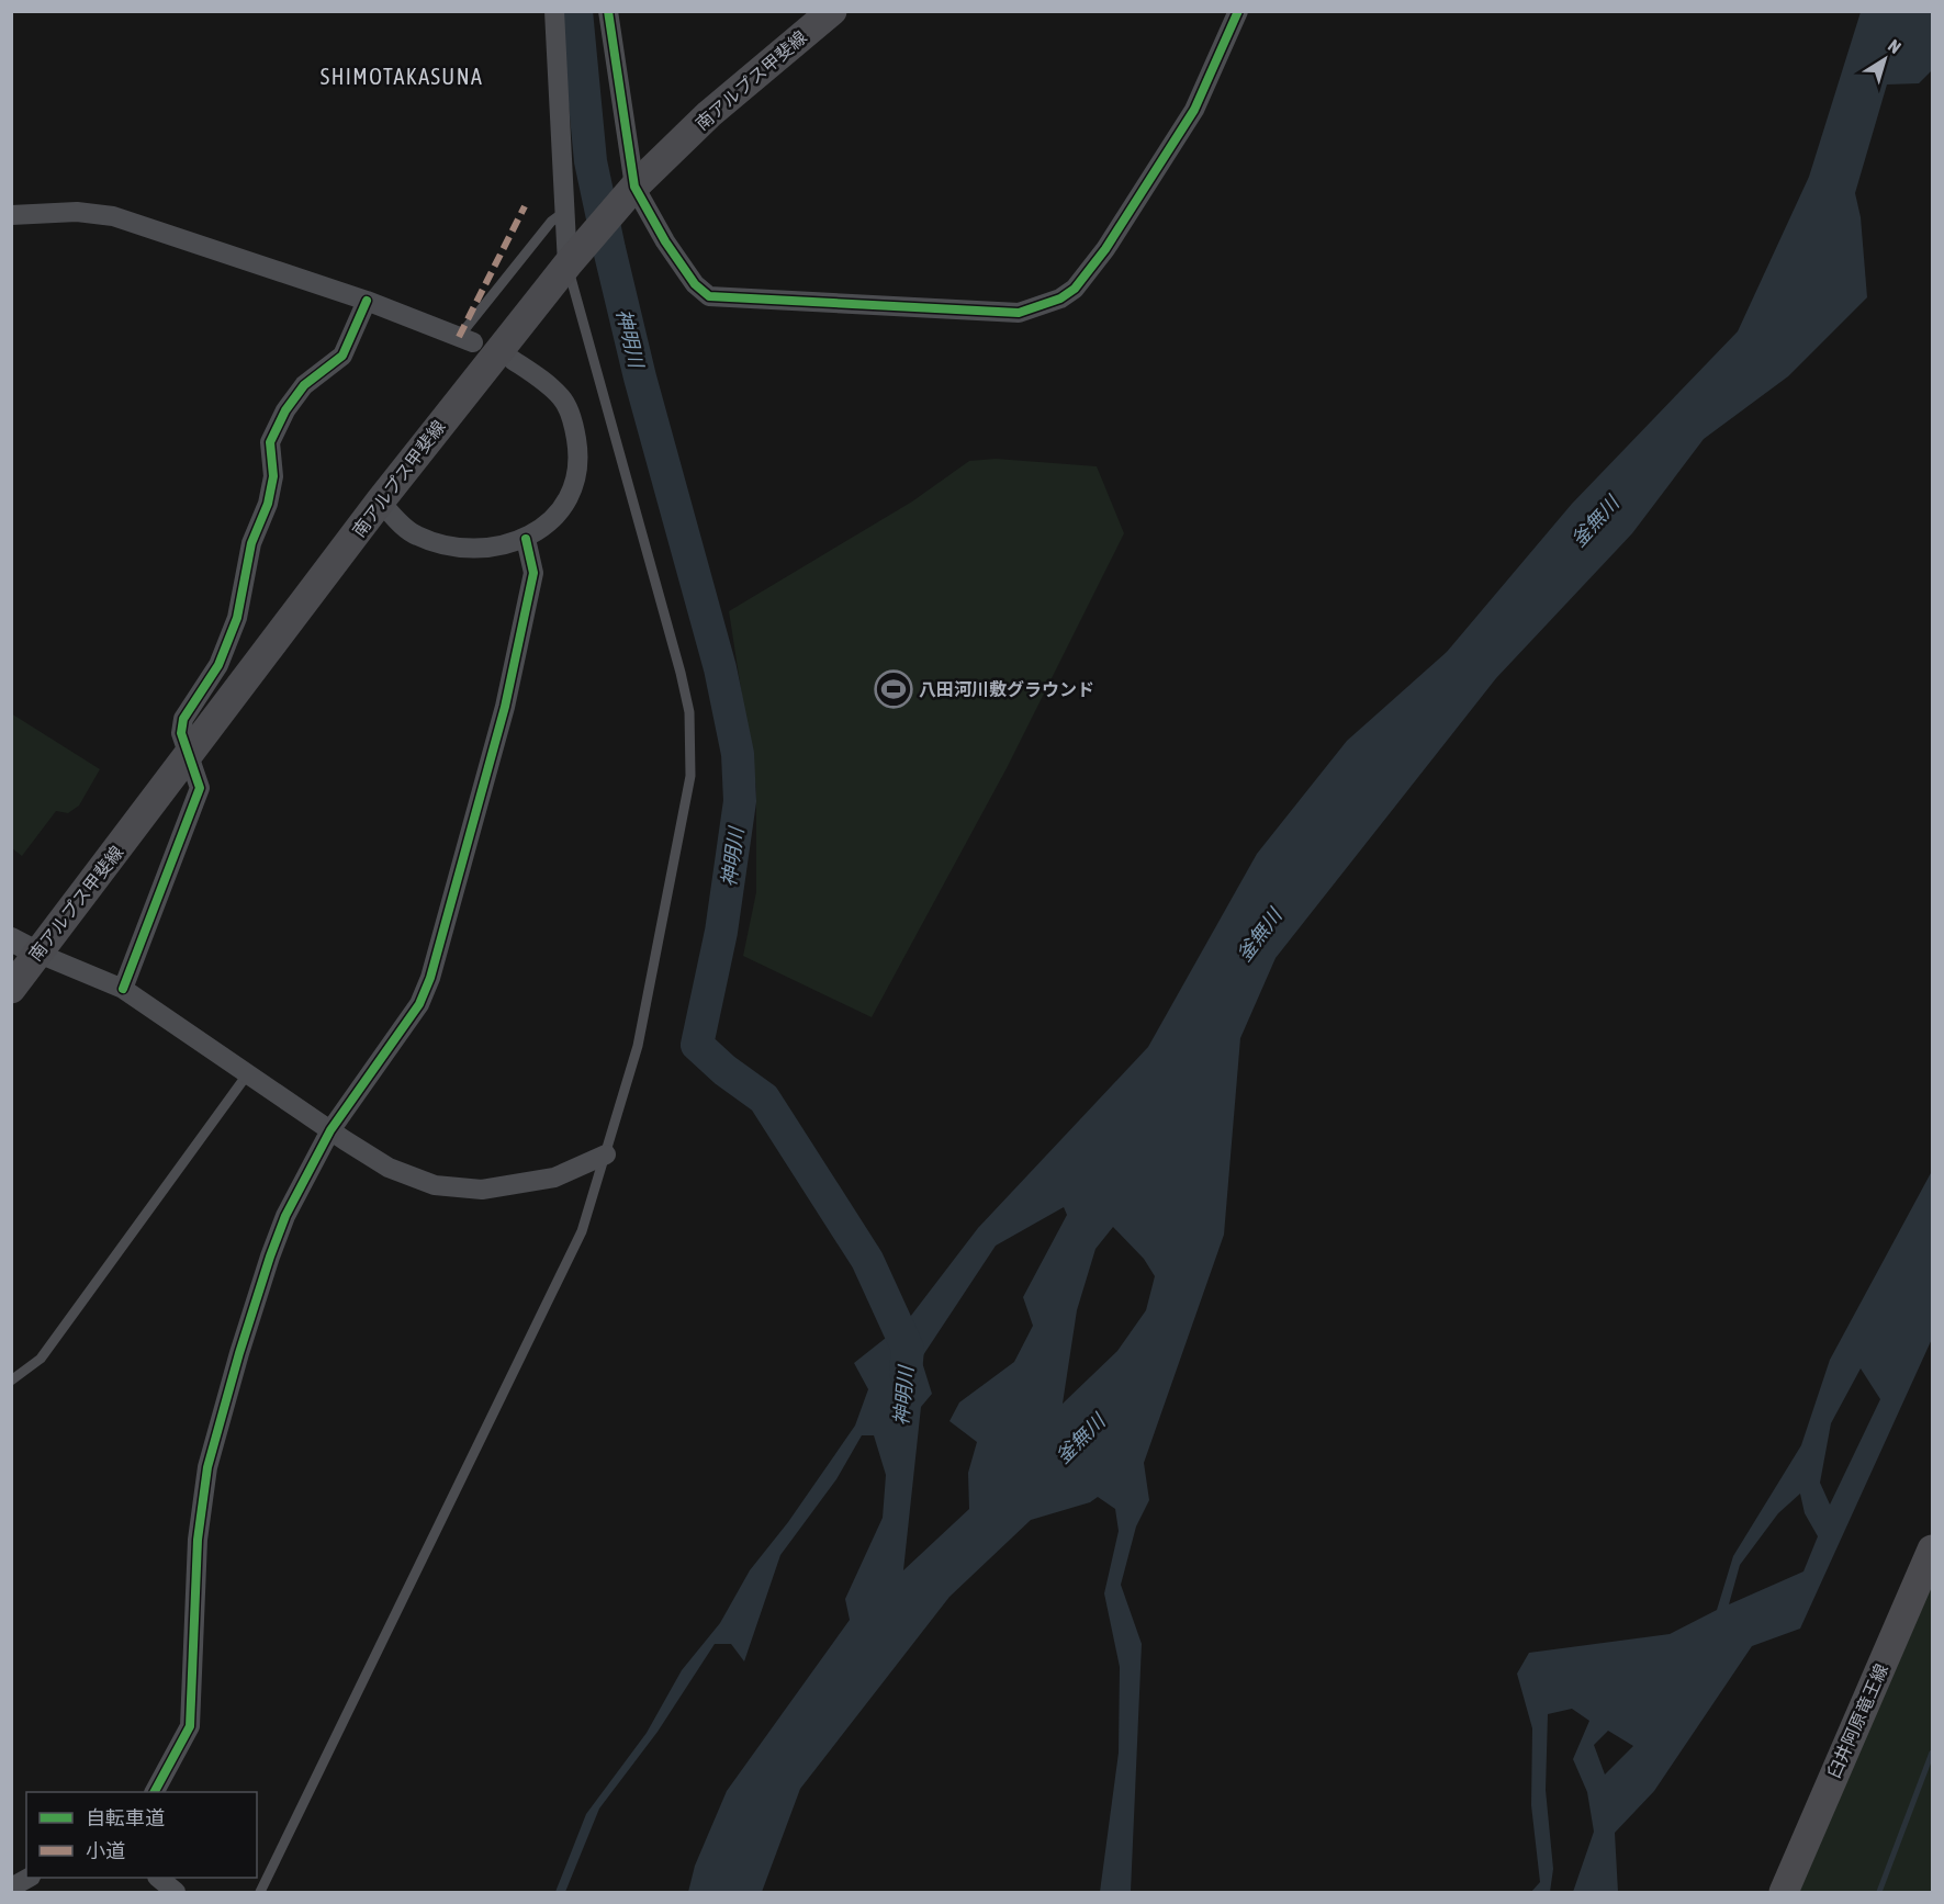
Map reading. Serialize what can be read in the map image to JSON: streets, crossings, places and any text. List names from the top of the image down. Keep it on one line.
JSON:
{"streets":{"main road":["南アルプス甲斐線","臼井阿原竜王線"]},"districts":["SHIMOTAKASUNA"],"water":["神明川","釜無川"],"places":{"sports":["八田河川敷グラウンド"]},"legend":["自転車道","小道"],"north":"top right"}
